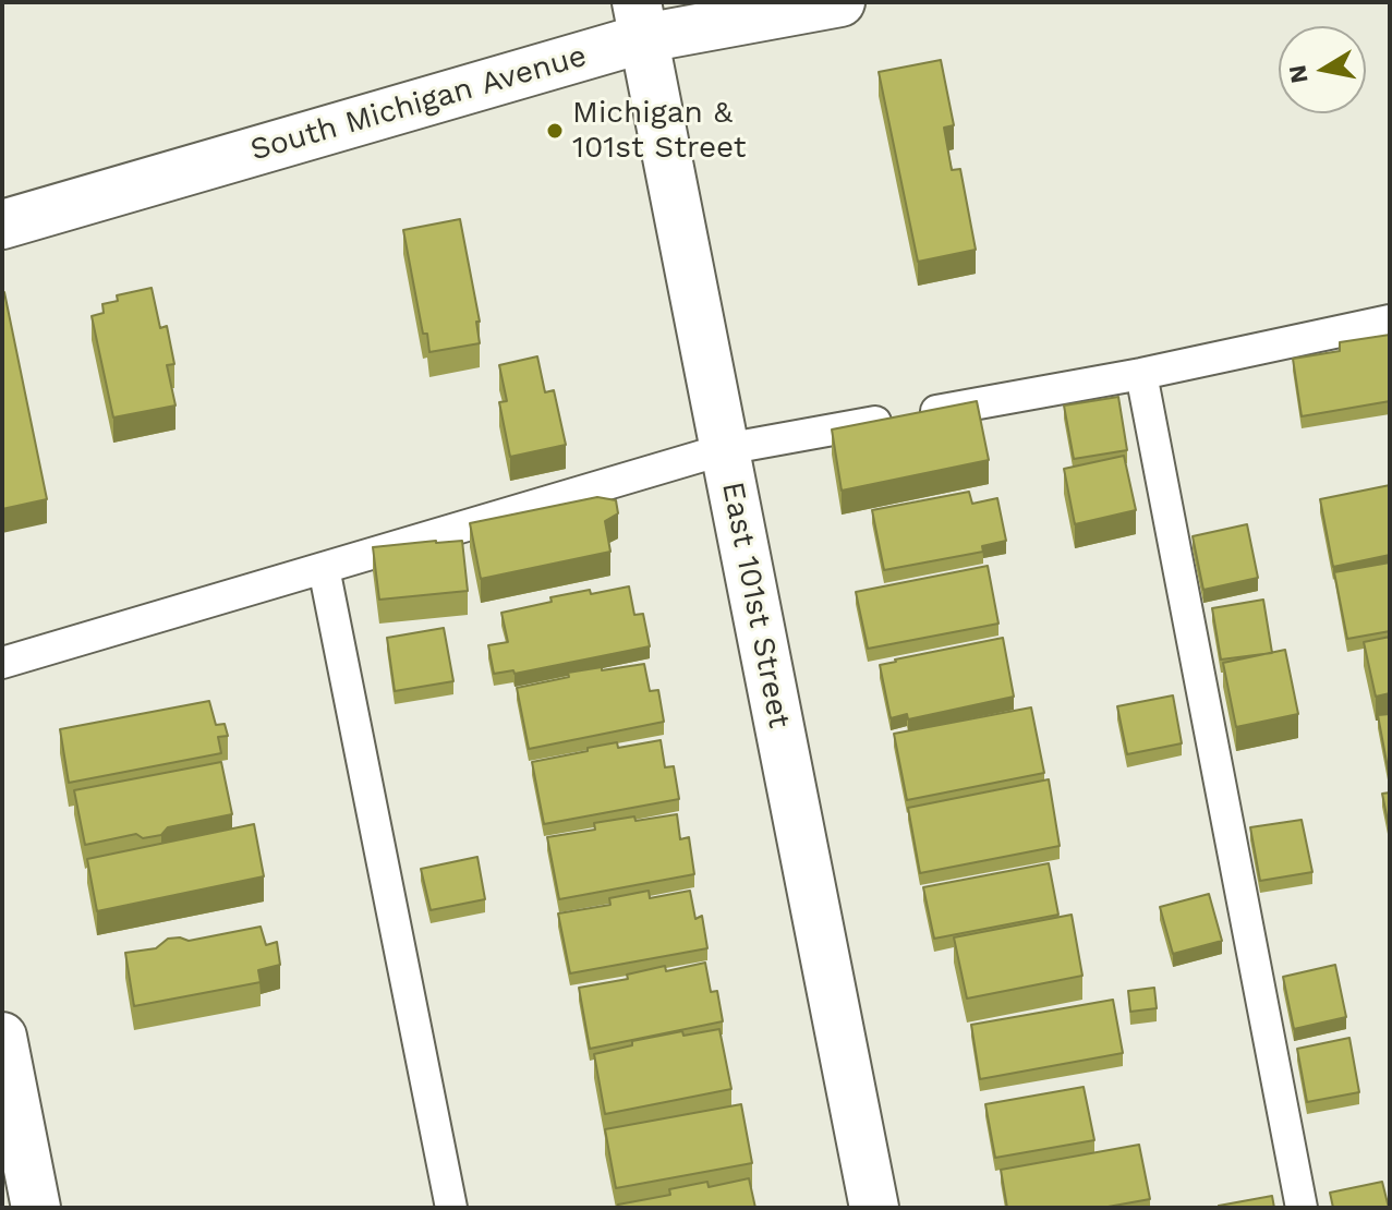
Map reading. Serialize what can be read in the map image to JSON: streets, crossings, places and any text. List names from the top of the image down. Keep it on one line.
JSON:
{"streets":{"street":["South Michigan Avenue","East 101st Street"]},"crossings":[["South Michigan Avenue","East 101st Street"]],"places":["Michigan & 101st Street"],"north":"left"}
